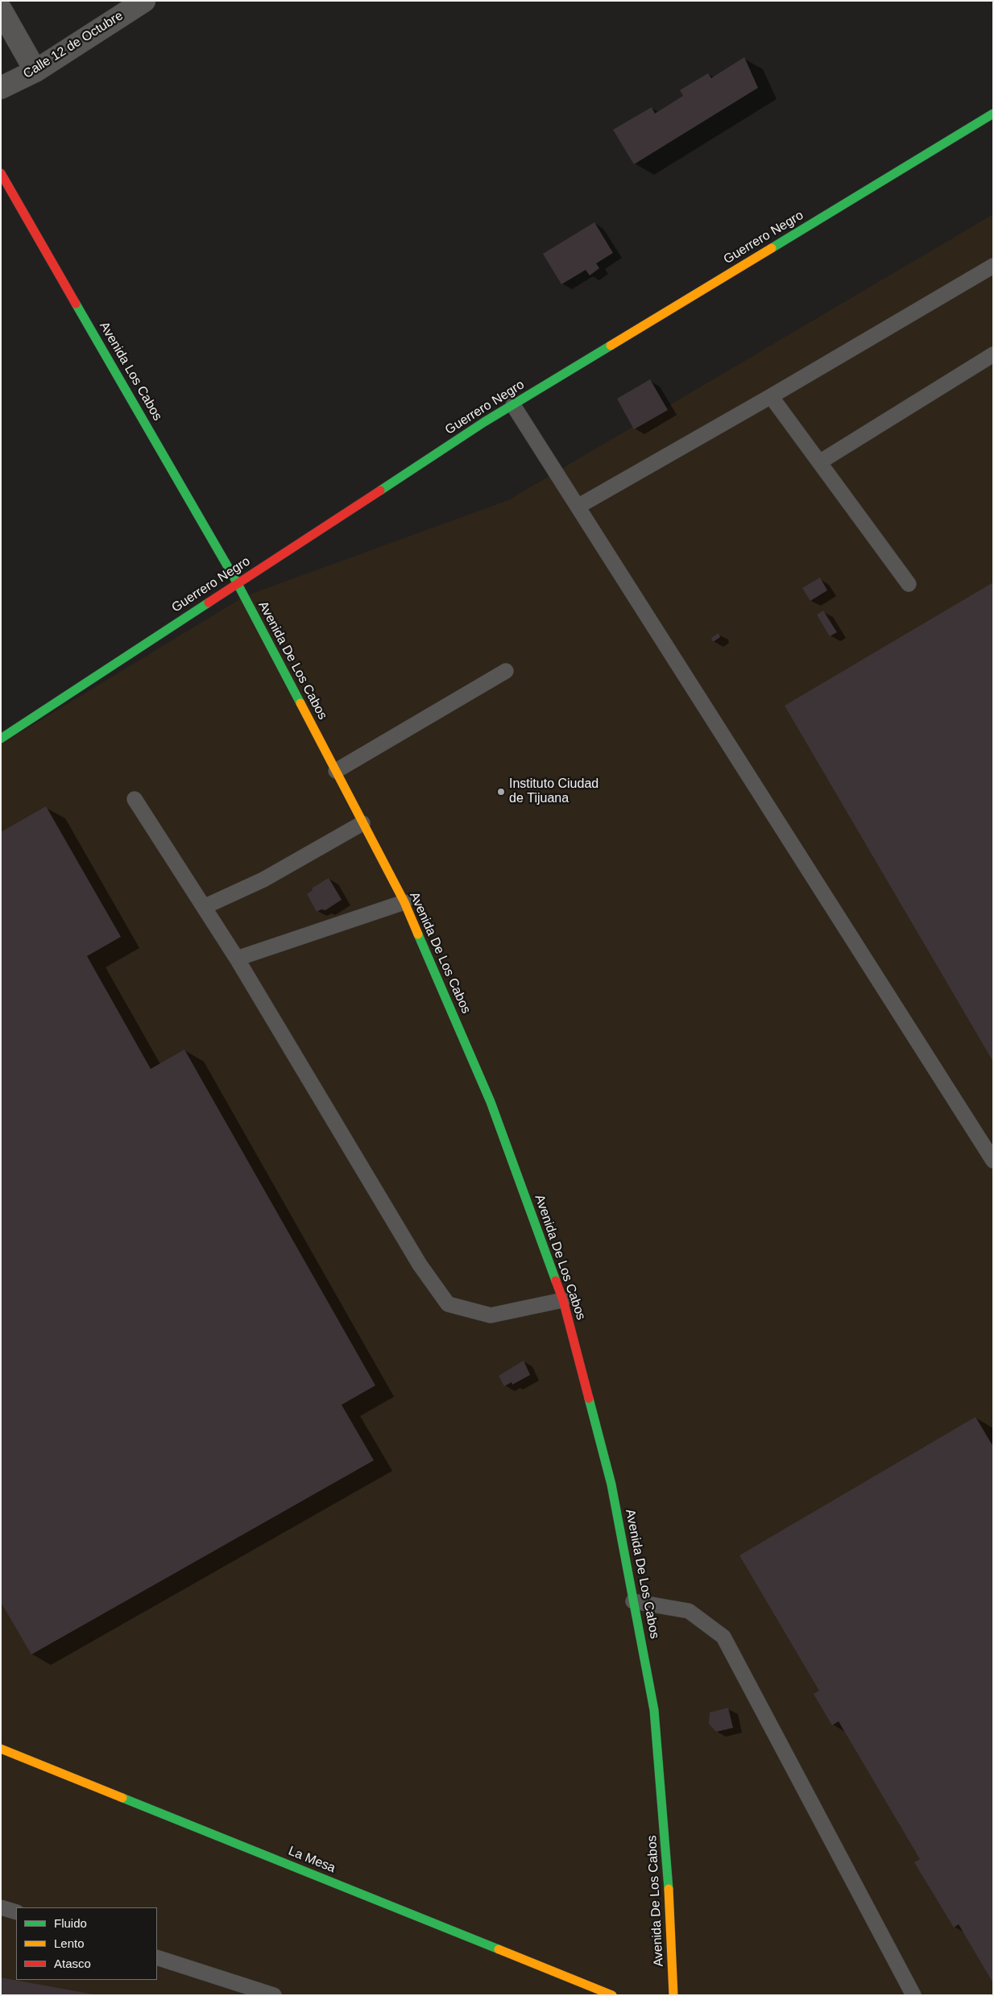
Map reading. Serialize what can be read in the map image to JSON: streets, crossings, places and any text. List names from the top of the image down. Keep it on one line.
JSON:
{"streets":{"main road":["Guerrero Negro","Avenida Los Cabos","Avenida De Los Cabos","La Mesa"],"street":["Calle 12 de Octubre"]},"crossings":[["Guerrero Negro","Avenida Los Cabos"],["Guerrero Negro","Avenida De Los Cabos"],["Avenida Los Cabos","Avenida De Los Cabos"]],"places":["Instituto Ciudad de Tijuana"],"legend":["Fluido","Lento","Atasco"]}
